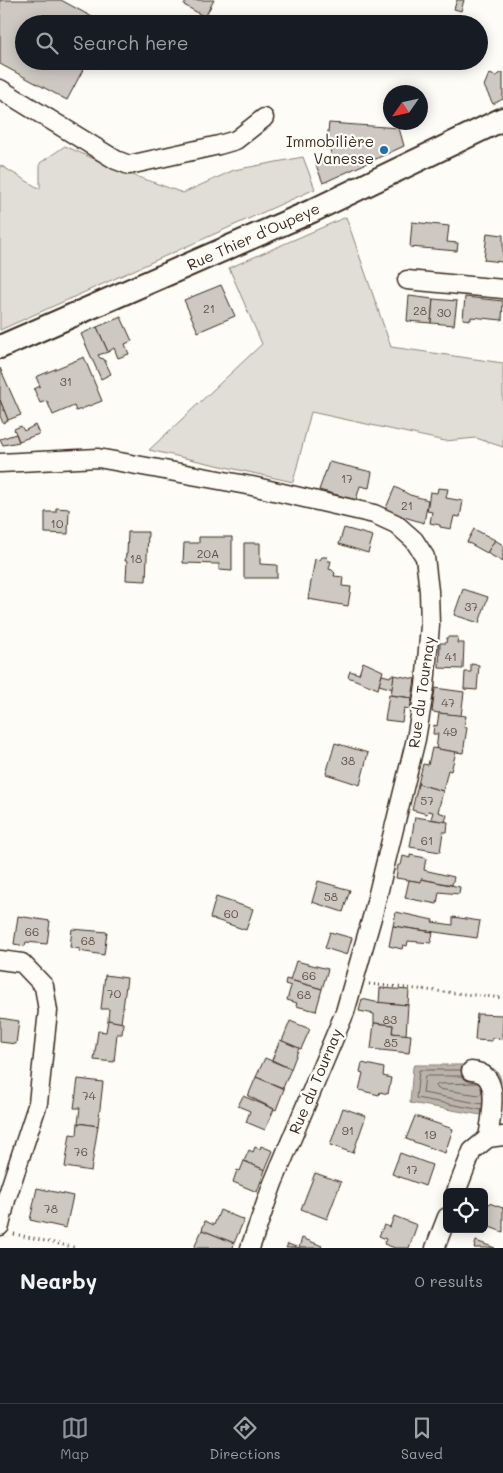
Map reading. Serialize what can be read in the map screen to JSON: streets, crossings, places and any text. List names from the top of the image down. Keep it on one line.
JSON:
{"streets":{"main road":["Rue Thier d'Oupeye"],"street":["Rue du Tournay"]},"places":["Immobilière Vanesse"],"house_numbers":["21","28","30","31","17","21","10","20A","18","37","41","47","49","38","57","61","58","60","66","68","66","70","68","83","85","74","91","19","76","17","78"],"north":"bottom left","page":{"search":"Search here","heading":["Nearby","0 results"],"nav":["Map","Directions","Saved"]}}
